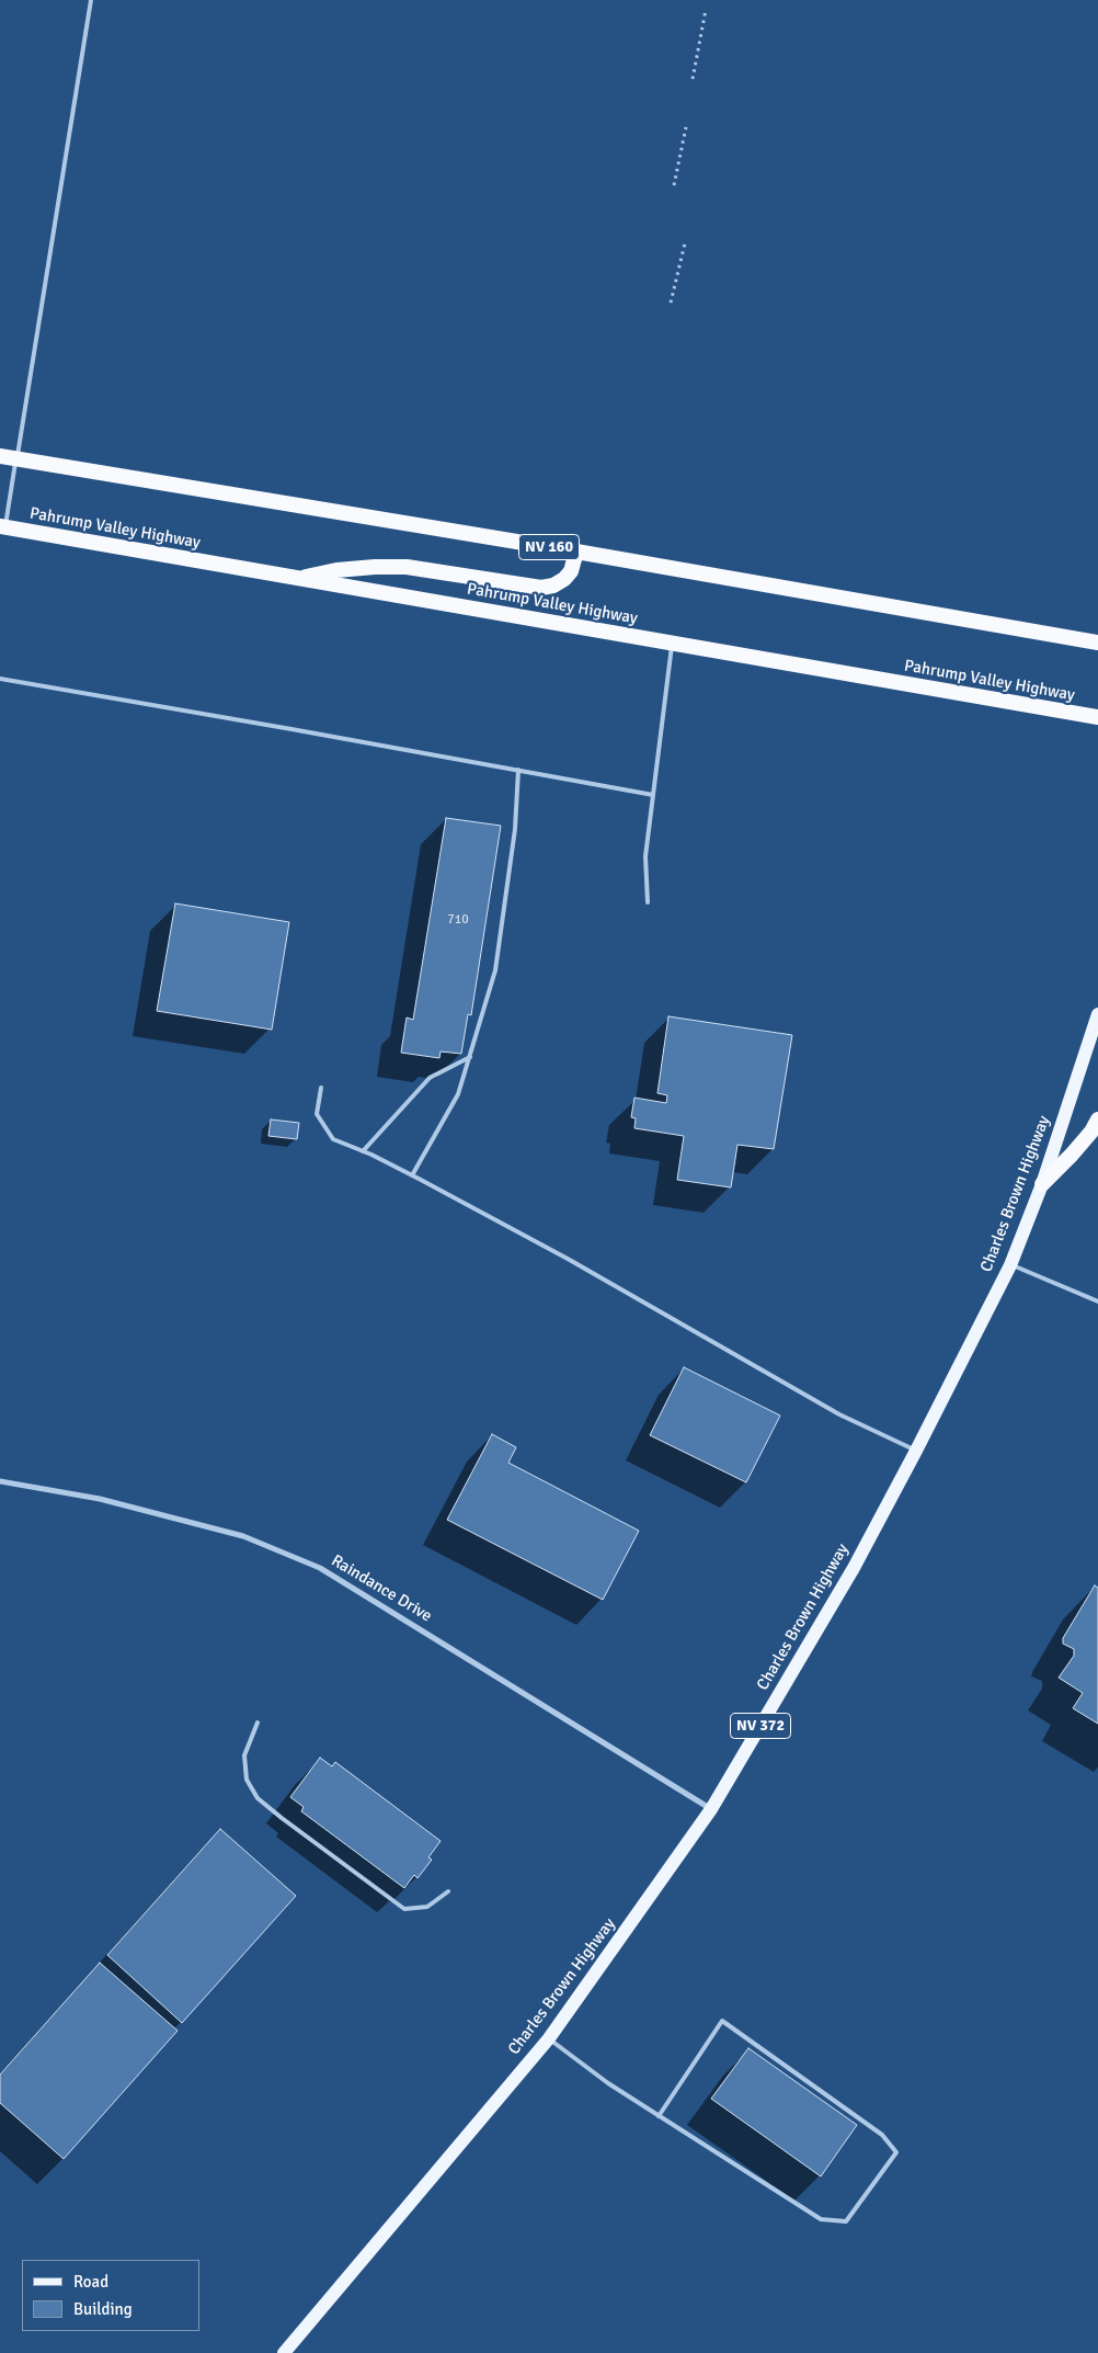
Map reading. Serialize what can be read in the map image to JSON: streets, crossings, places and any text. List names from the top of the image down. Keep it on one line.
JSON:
{"streets":{"highway":["Pahrump Valley Highway","NV 160"],"main road":["Charles Brown Highway","NV 372"],"street":["Raindance Drive"]},"crossings":[["Charles Brown Highway","Raindance Drive"]],"house_numbers":["710"],"legend":["Road","Building"]}
